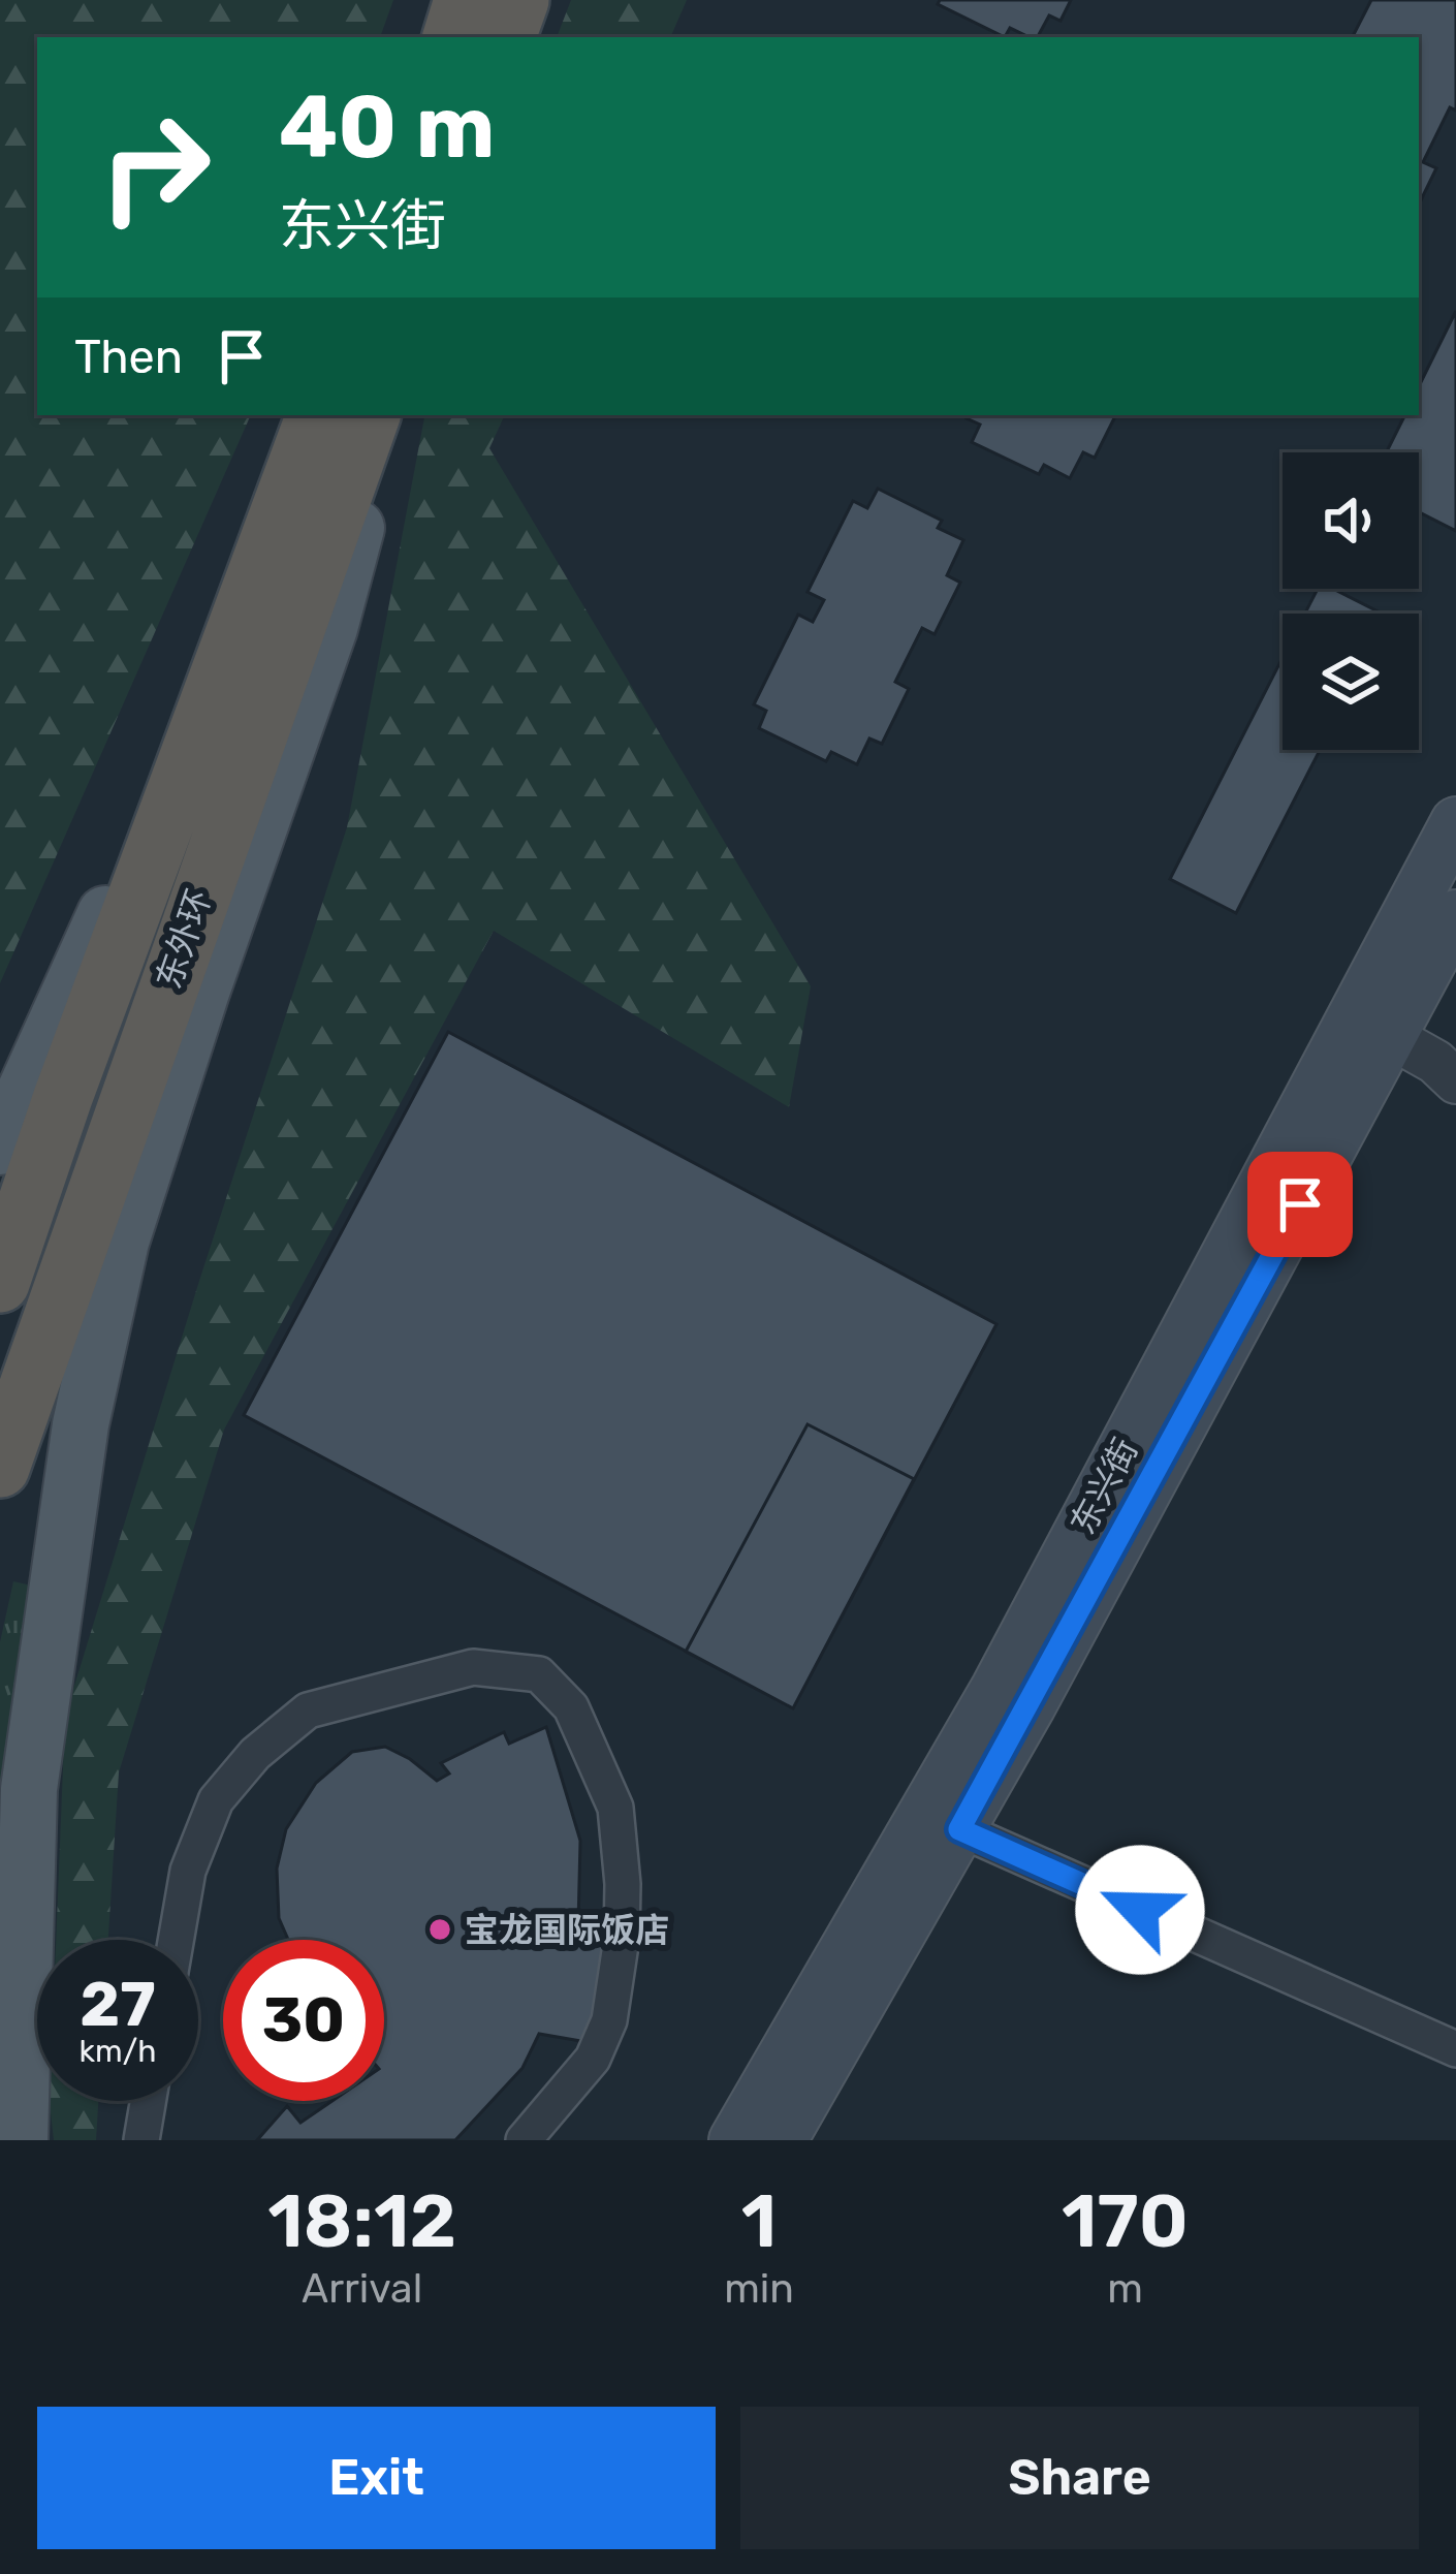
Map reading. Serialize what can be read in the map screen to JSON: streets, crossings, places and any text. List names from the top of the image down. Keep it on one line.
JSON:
{"streets":{"highway":["东外环"],"main road":["东兴街"]},"places":["宝龙国际饭店"],"page":{"turn":["40 m","东兴街"],"then":"Then","speed":"27 km/h","limit":"30","eta":["18:12","Arrival","1","min","170","m"],"buttons":["Exit","Share"]}}
